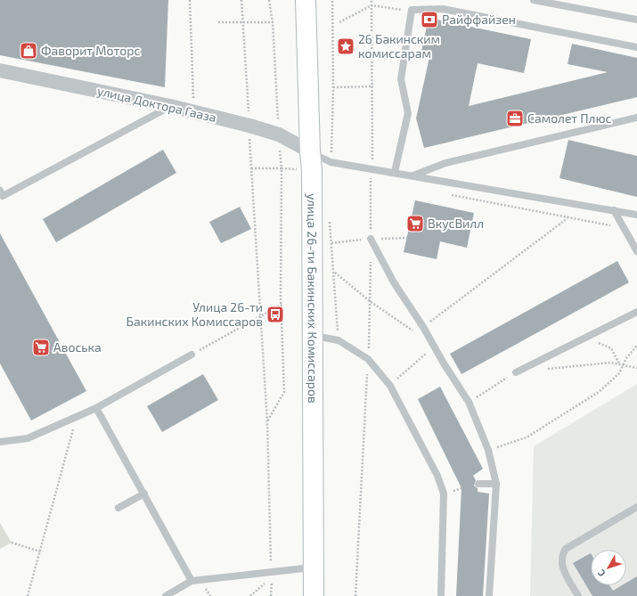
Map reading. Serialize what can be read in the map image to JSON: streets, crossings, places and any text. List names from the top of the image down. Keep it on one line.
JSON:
{"streets":{"main road":["улица 26-ти Бакинских Комиссаров"],"street":["улица Доктора Гааза"]},"crossings":[["улица Доктора Гааза","улица 26-ти Бакинских Комиссаров"]],"places":{"bank":["Райффайзен"],"place":["26 Бакинским комиссарам"],"shop":["Фаворит Моторс"],"office":["Самолет Плюс"],"supermarket":["ВкусВилл","Авоська"],"bus stop":["Улица 26-ти Бакинских Комиссаров"]},"north":"bottom left"}
